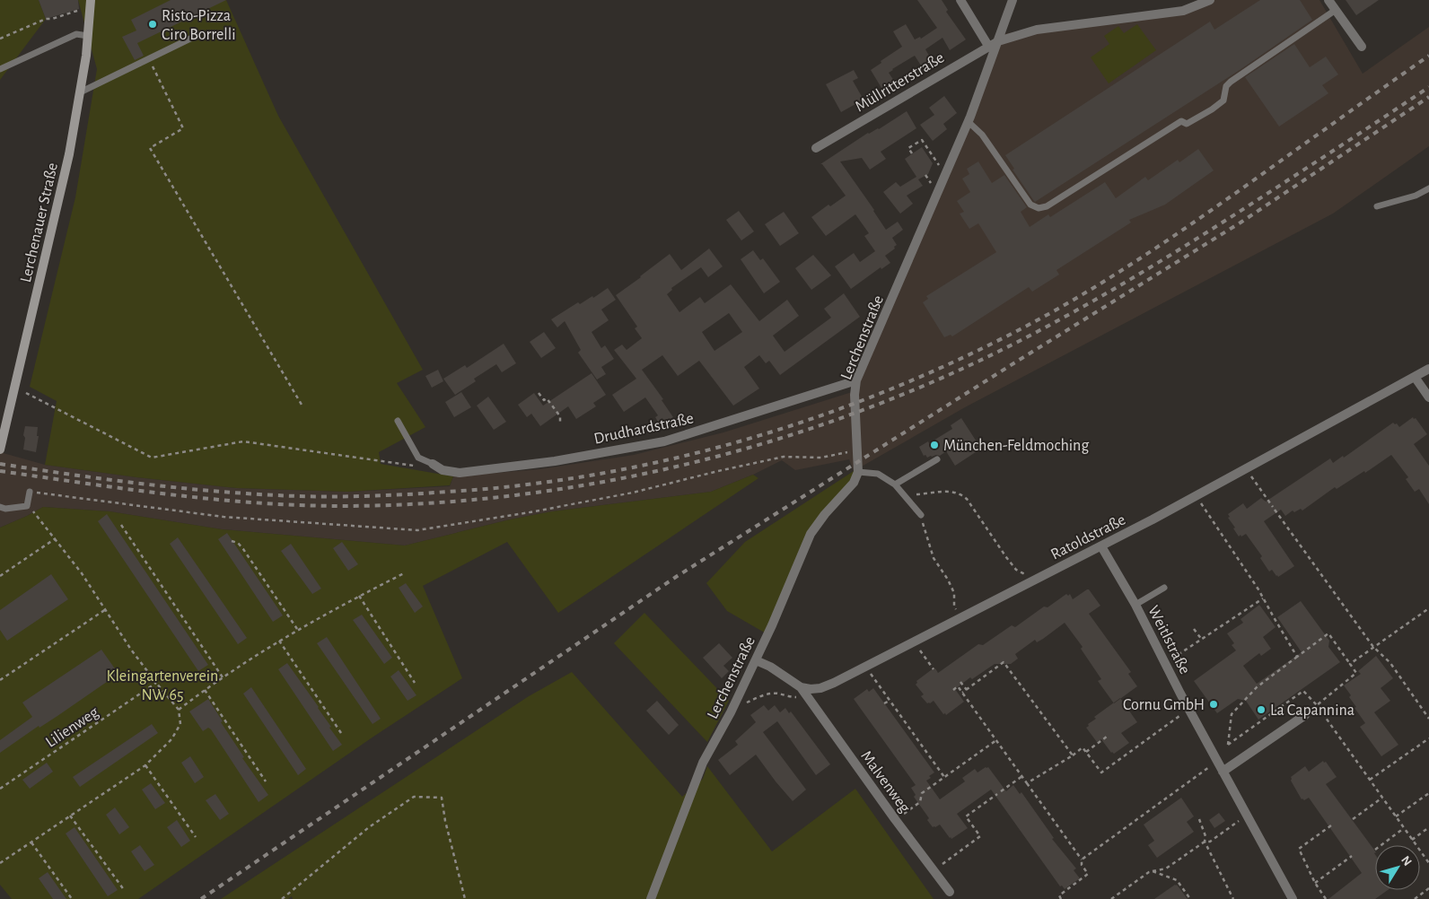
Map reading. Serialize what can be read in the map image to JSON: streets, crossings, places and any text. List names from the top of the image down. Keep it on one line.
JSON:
{"streets":{"main road":["Lerchenauer Straße"],"street":["Müllritterstraße","Lerchenstraße","Drudhardstraße","Ratoldstraße","Weitlstraße","Malvenweg"],"path":["Lilienweg"]},"crossings":[["Müllritterstraße","Lerchenstraße"],["Lerchenstraße","Drudhardstraße"],["Ratoldstraße","Weitlstraße"],["Ratoldstraße","Malvenweg"]],"parks":["Kleingartenverein NW 65"],"places":["Risto-Pizza Ciro Borrelli","München-Feldmoching","Cornu GmbH","La Capannina"],"north":"top right"}
